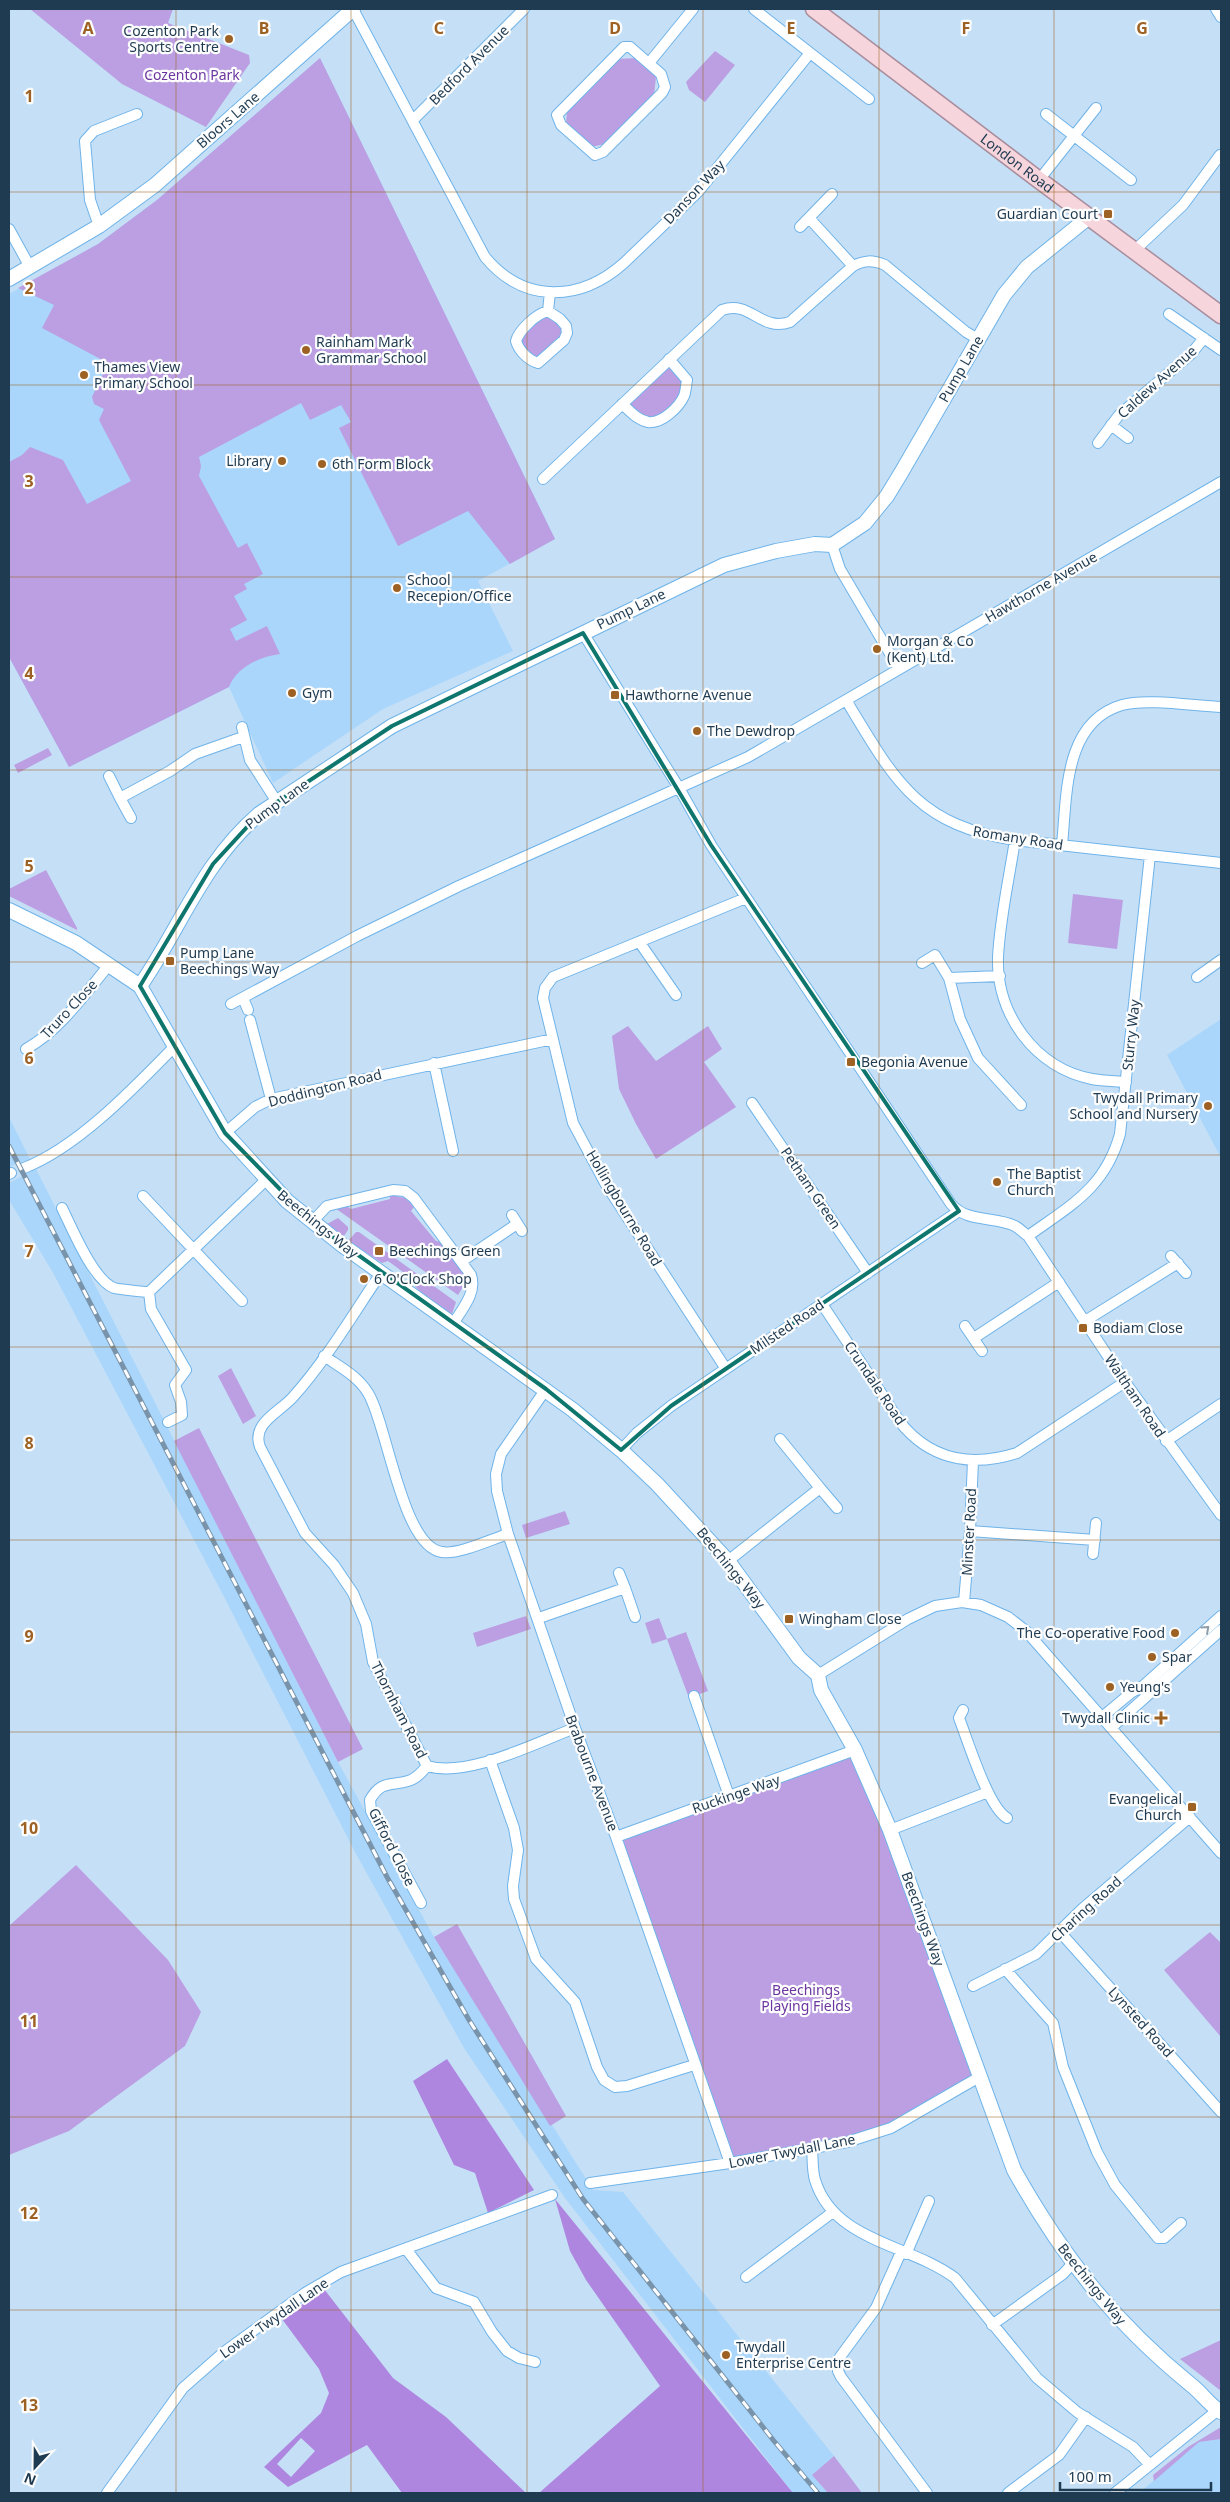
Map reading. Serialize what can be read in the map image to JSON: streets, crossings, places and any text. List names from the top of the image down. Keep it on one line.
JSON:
{"streets":{"main road":["London Road"],"street":["Bedford Avenue","Bloors Lane","Danson Way","Pump Lane","Caldew Avenue","Hawthorne Avenue","Romany Road","Truro Close","Sturry Way","Doddington Road","Petham Green","Hollingbourne Road","Beechings Way","Milsted Road","Crundale Road","Waltham Road","Minster Road","Thornham Road","Brabourne Avenue","Ruckinge Way","Gifford Close","Charing Road","Lynsted Road","Lower Twydall Lane"]},"crossings":[["Bedford Avenue","Danson Way"],["Bloors Lane","Danson Way"],["London Road","Pump Lane"],["Pump Lane","Beechings Way"],["Hawthorne Avenue","Romany Road"],["Romany Road","Sturry Way"],["Truro Close","Beechings Way"],["Sturry Way","Waltham Road"],["Doddington Road","Hollingbourne Road"],["Doddington Road","Beechings Way"],["Petham Green","Milsted Road"],["Hollingbourne Road","Milsted Road"],["Beechings Way","Milsted Road"],["Beechings Way","Thornham Road"],["Beechings Way","Brabourne Avenue"],["Beechings Way","Ruckinge Way"],["Beechings Way","Lower Twydall Lane"],["Milsted Road","Crundale Road"],["Milsted Road","Waltham Road"],["Crundale Road","Waltham Road"],["Crundale Road","Minster Road"],["Thornham Road","Brabourne Avenue"],["Thornham Road","Gifford Close"],["Brabourne Avenue","Ruckinge Way"],["Brabourne Avenue","Lower Twydall Lane"],["Charing Road","Lynsted Road"]],"parks":["Cozenton Park","Beechings Playing Fields"],"places":{"other":["Cozenton Park Sports Centre","Rainham Mark Grammar School","Thames View Primary School","Library","6th Form Block","School Recepion/Office","Morgan & Co (Kent) Ltd.","Gym","The Dewdrop","Twydall Primary School and Nursery","The Baptist Church","6 O'Clock Shop","The Co-operative Food","Spar","Yeung's","Twydall Enterprise Centre"],"transit":["Guardian Court","Hawthorne Avenue","Pump Lane Beechings Way","Begonia Avenue","Beechings Green","Bodiam Close","Wingham Close","Evangelical Church"],"health":["Twydall Clinic"]},"scale_bar":"100 m","north":"bottom","grid":{"columns":["A","B","C","D","E","F","G"],"rows":["1","2","3","4","5","6","7","8","9","10","11","12","13"]}}
